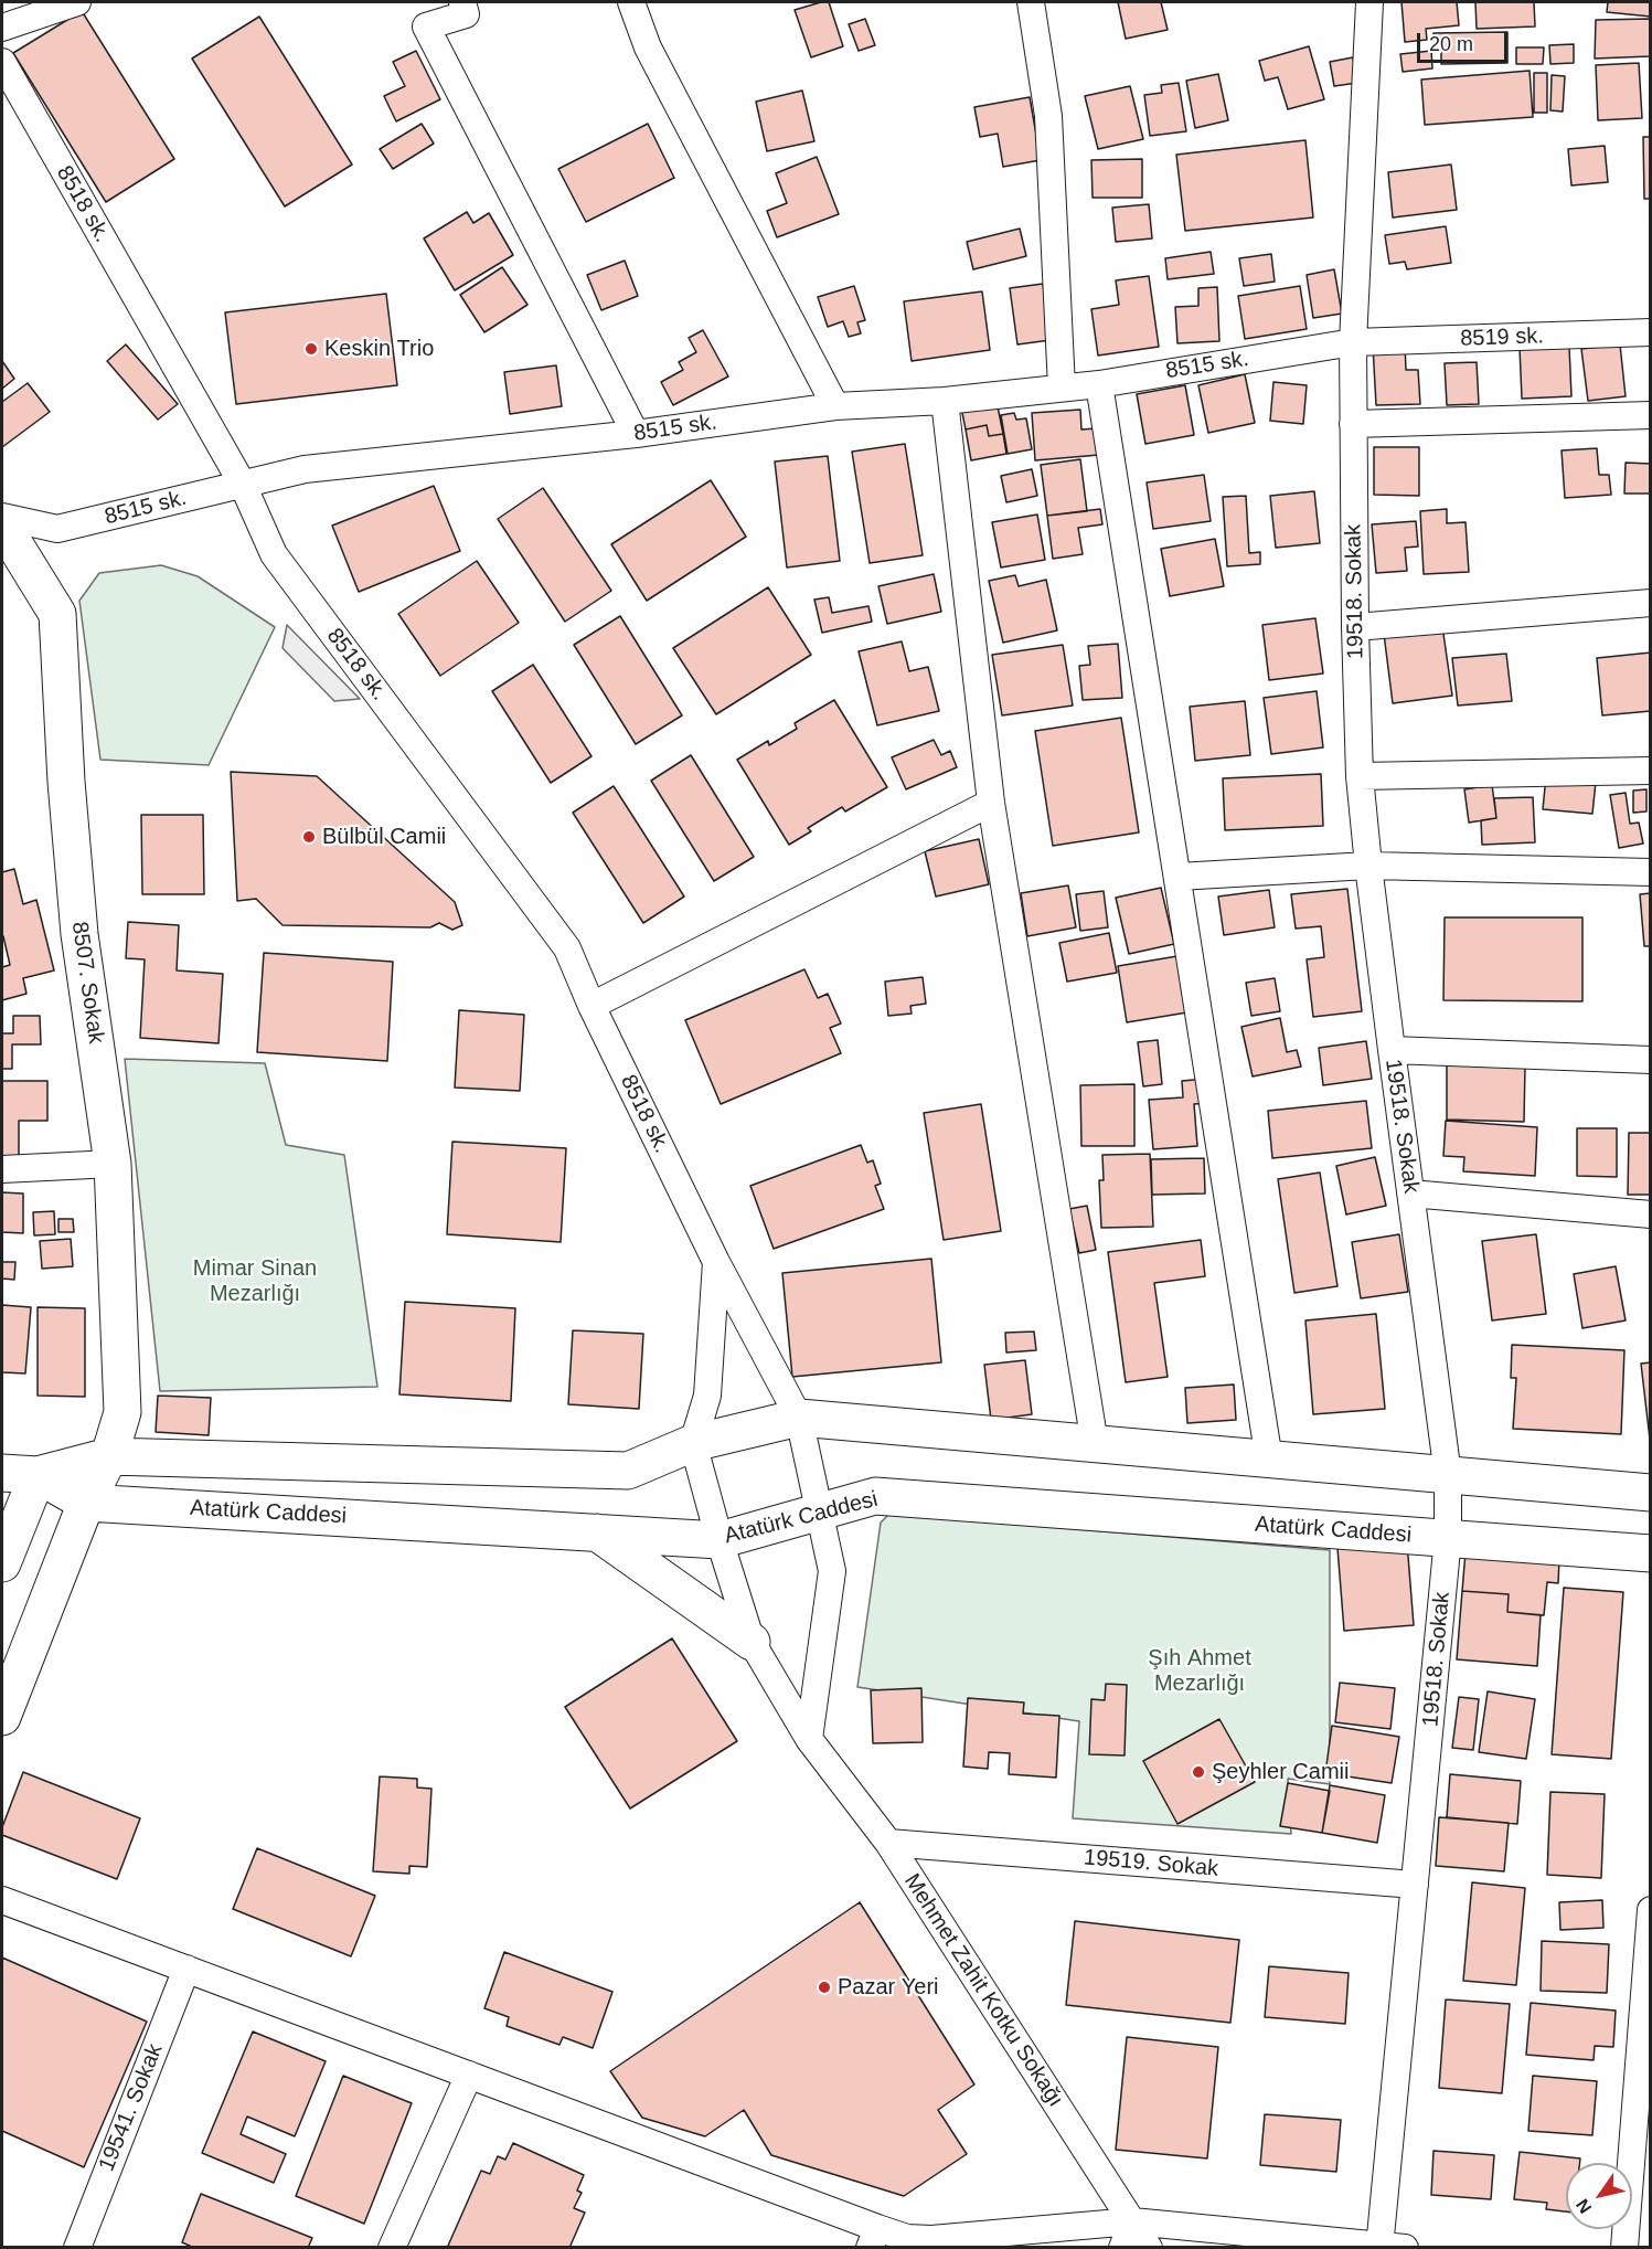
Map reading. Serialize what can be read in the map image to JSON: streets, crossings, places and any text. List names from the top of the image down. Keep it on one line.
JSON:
{"streets":{"street":["8518 sk.","8519 sk.","8515 sk.","19518. Sokak","8507. Sokak","Atatürk Caddesi","19519. Sokak","Mehmet Zahit Kotku Sokağı","19541. Sokak"]},"crossings":[["8518 sk.","8515 sk."],["8518 sk.","Atatürk Caddesi"],["8518 sk.","Mehmet Zahit Kotku Sokağı"],["8519 sk.","8515 sk."],["8519 sk.","19518. Sokak"],["8515 sk.","19518. Sokak"],["19518. Sokak","Atatürk Caddesi"],["19518. Sokak","19519. Sokak"],["8507. Sokak","Atatürk Caddesi"],["Atatürk Caddesi","Mehmet Zahit Kotku Sokağı"],["19519. Sokak","Mehmet Zahit Kotku Sokağı"]],"parks":["Mimar Sinan Mezarlığı","Şıh Ahmet Mezarlığı"],"places":["Keskin Trio","Bülbül Camii","Şeyhler Camii","Pazar Yeri"],"scale_bar":"20 m","north":"bottom left"}
